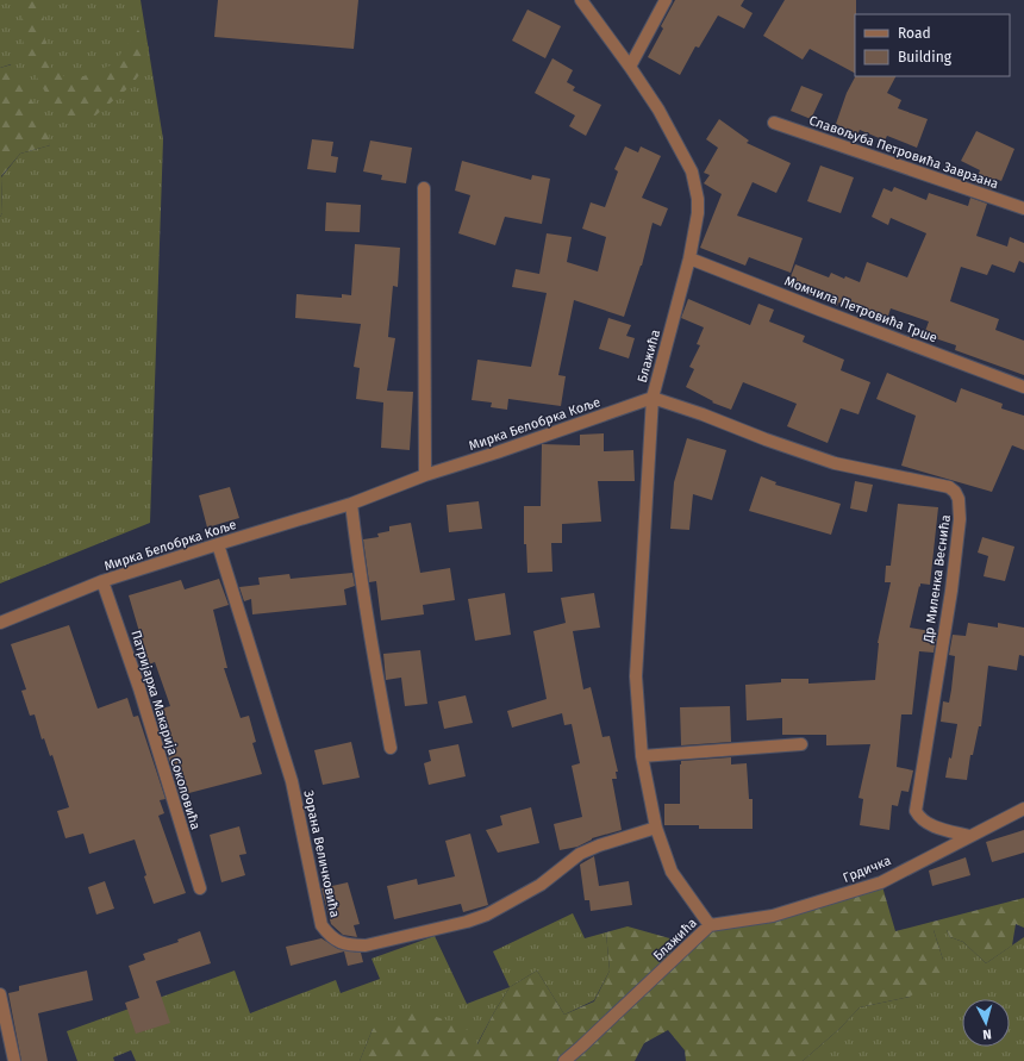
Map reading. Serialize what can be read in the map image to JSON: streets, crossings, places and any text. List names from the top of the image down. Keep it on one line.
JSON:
{"streets":{"street":["Славољуба Петровића Заврзана","Момчила Петровића Трше","Блажића","Мирка Белобрка Коље","Др Миленка Веснића","Патријарха Макарија Соколовића","Зорана Величковића","Грдичка"]},"crossings":[["Момчила Петровића Трше","Блажића"],["Блажића","Мирка Белобрка Коље"],["Блажића","Др Миленка Веснића"],["Блажића","Зорана Величковића"],["Блажића","Грдичка"],["Мирка Белобрка Коље","Др Миленка Веснића"],["Мирка Белобрка Коље","Патријарха Макарија Соколовића"],["Мирка Белобрка Коље","Зорана Величковића"],["Др Миленка Веснића","Грдичка"]],"legend":["Road","Building"],"north":"bottom"}
